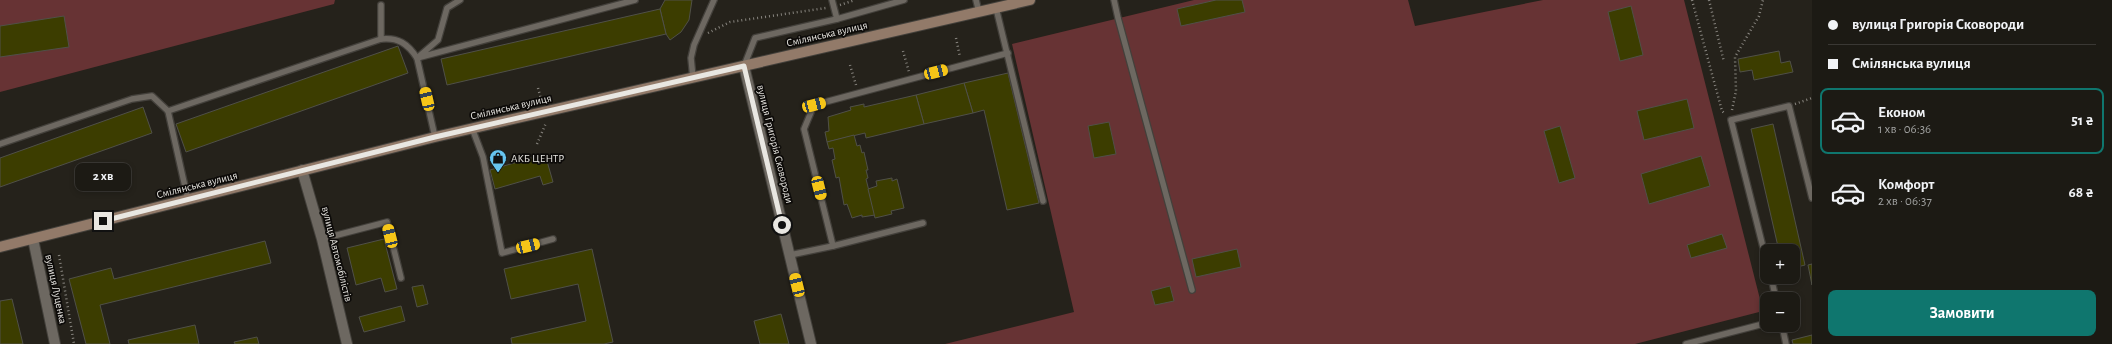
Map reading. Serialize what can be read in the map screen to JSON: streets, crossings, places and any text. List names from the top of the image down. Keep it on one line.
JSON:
{"streets":{"main road":["Смілянська вулиця"],"street":["вулиця Григорія Сковороди","вулиця Автомобілістів","вулиця Луценка"]},"crossings":[["Смілянська вулиця","вулиця Григорія Сковороди"],["Смілянська вулиця","вулиця Автомобілістів"],["Смілянська вулиця","вулиця Луценка"]],"places":{"shop":["АКБ ЦЕНТР"]},"page":{"banner":["вулиця Григорія Сковороди","Смілянська вулиця"],"list":[{"name":"Економ","note":"1 хв · 06:36","value":"51 ₴"},{"name":"Комфорт","note":"2 хв · 06:37","value":"68 ₴"}],"bubble":"2 хв","map_buttons":["+","−"],"buttons":"Замовити"}}
